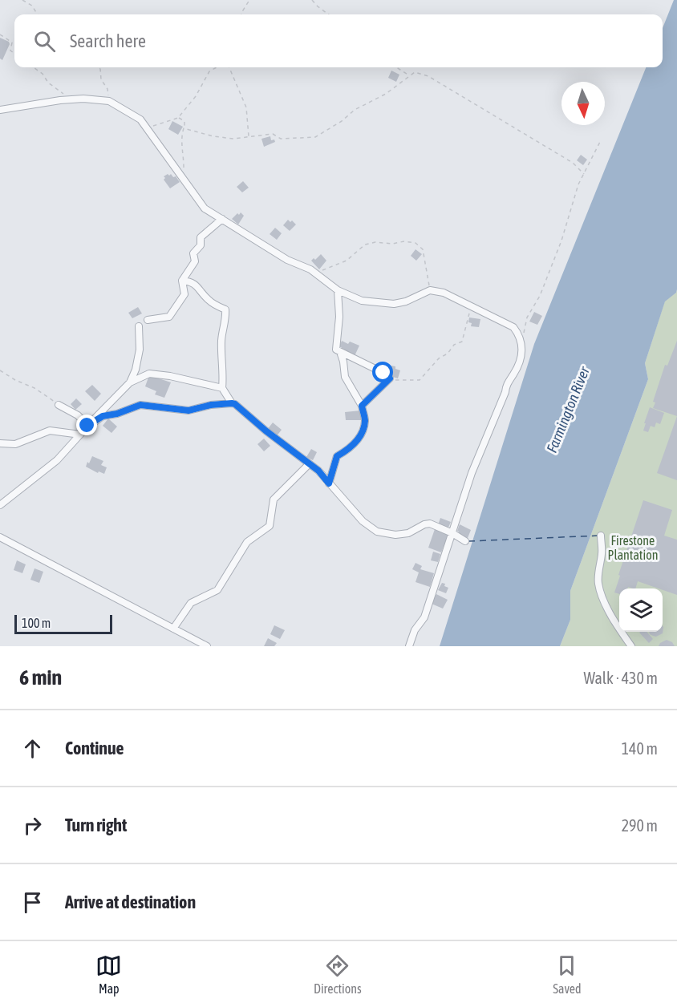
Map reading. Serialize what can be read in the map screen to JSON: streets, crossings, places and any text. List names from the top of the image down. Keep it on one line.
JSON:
{"water":["Farmington River"],"parks":["Firestone Plantation"],"scale_bar":"100 m","north":"bottom","page":{"search":"Search here","scale":"100 m","heading":["6 min","Walk · 430 m"],"list":[["Continue","140 m"],["Turn right","290 m"],"Arrive at destination"],"nav":["Map","Directions","Saved"]}}
